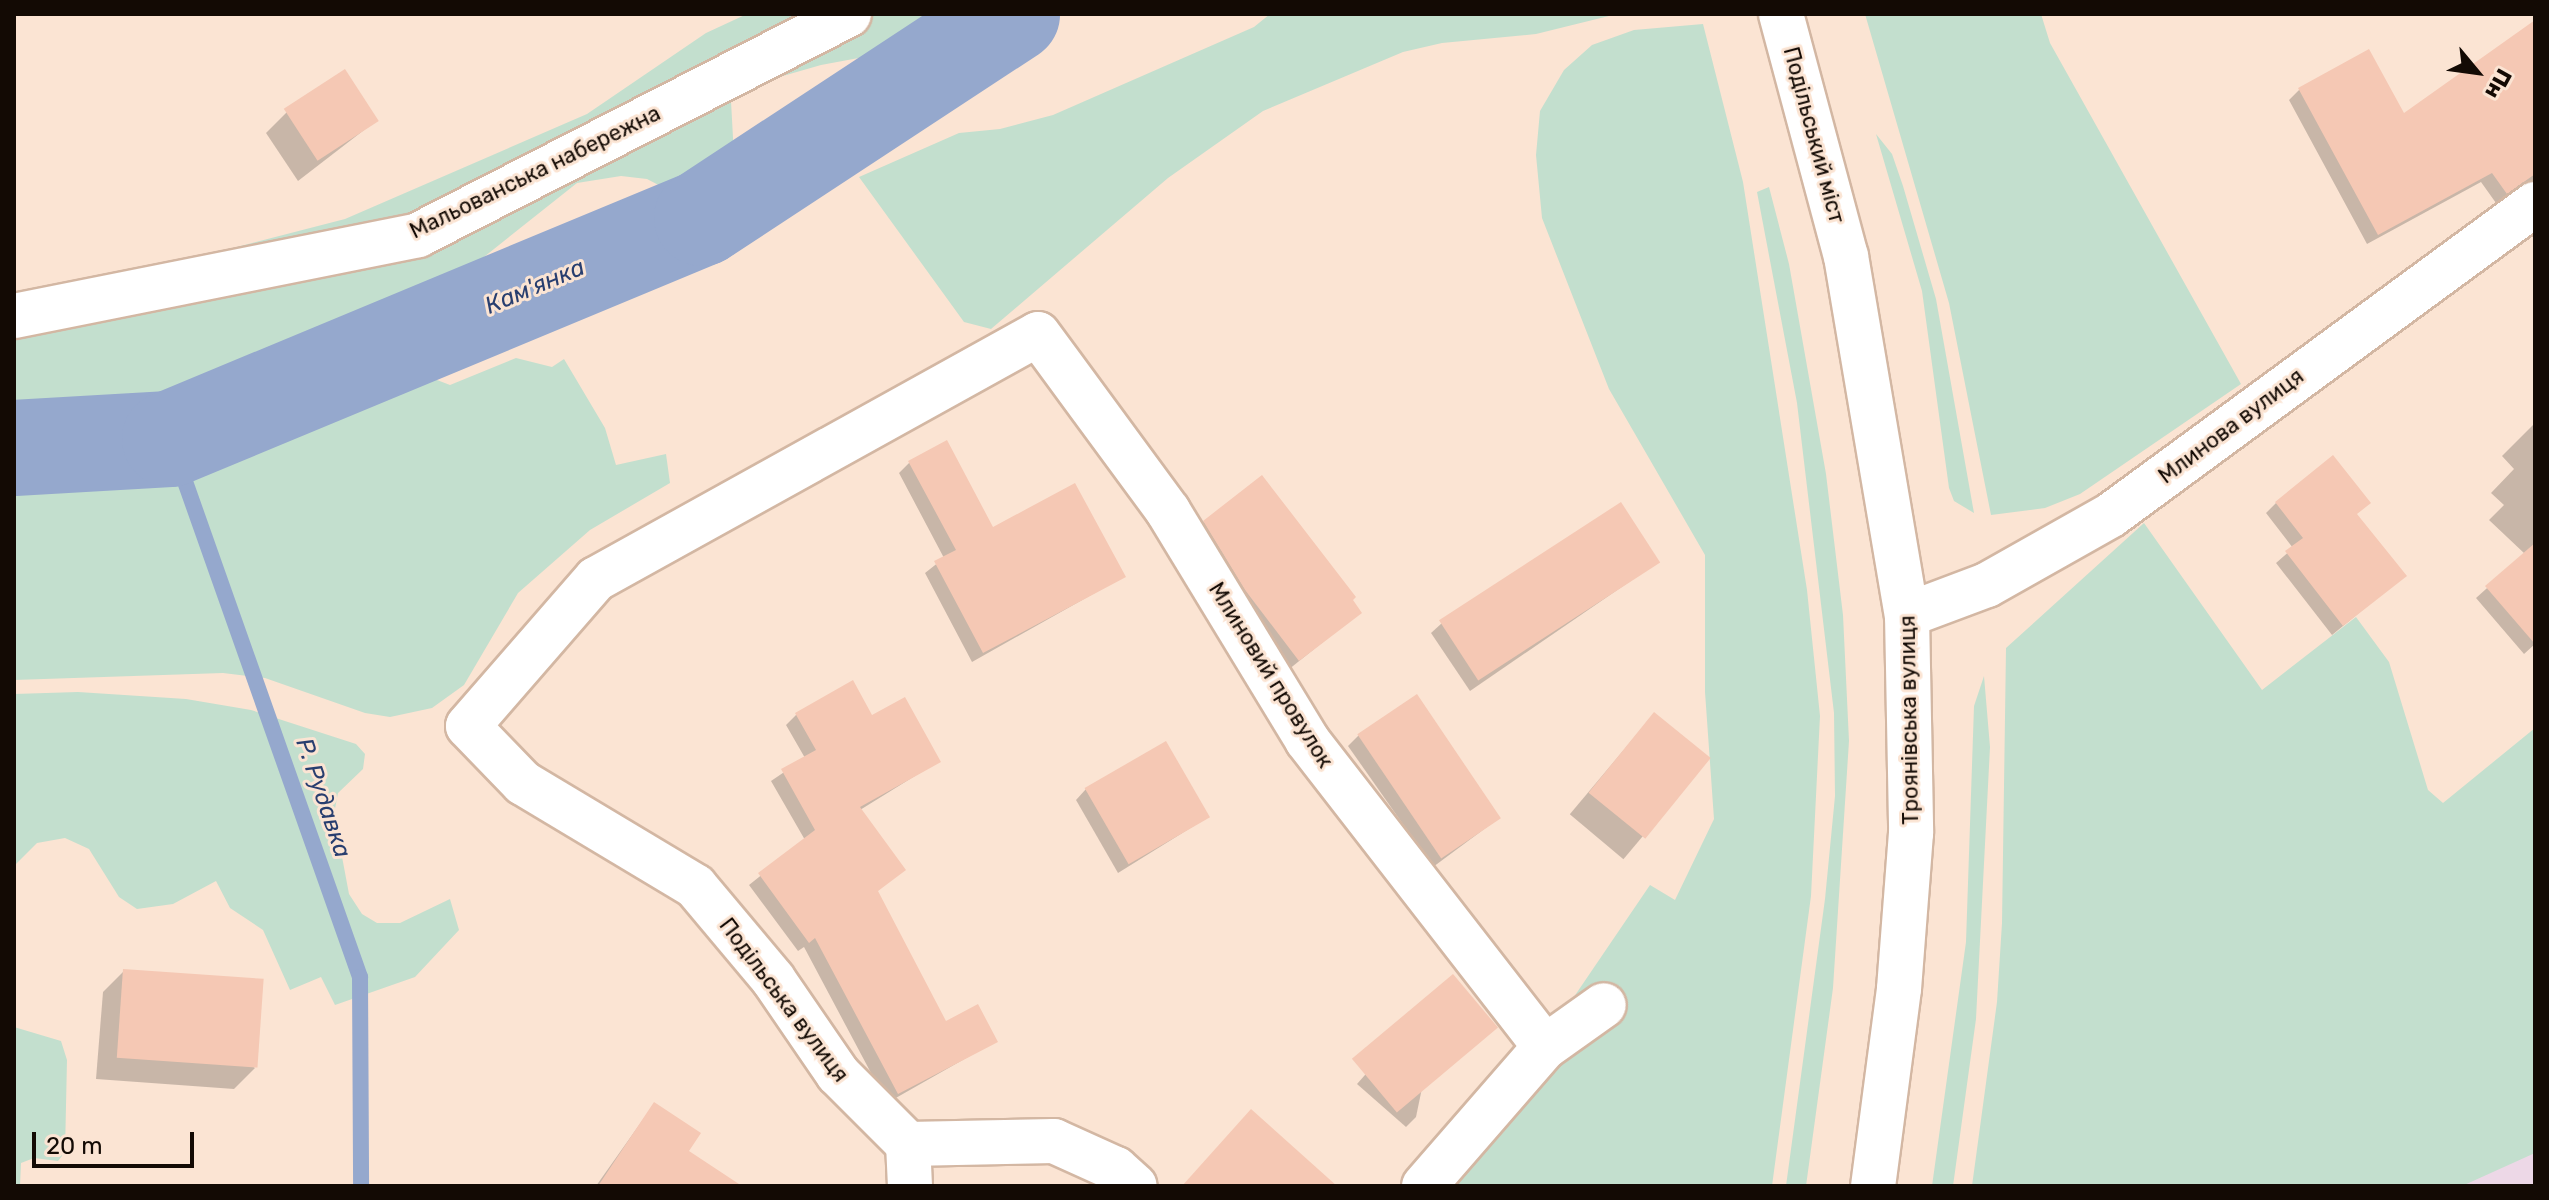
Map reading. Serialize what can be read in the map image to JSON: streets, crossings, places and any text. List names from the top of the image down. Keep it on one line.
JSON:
{"streets":{"street":["Подільський міст","Мальованська набережна","Млинова вулиця","Млиновий провулок","Троянівська вулиця","Подільська вулиця"]},"crossings":[["Подільський міст","Троянівська вулиця"],["Млинова вулиця","Троянівська вулиця"],["Млиновий провулок","Подільська вулиця"]],"water":["Кам'янка","Р. Рудавка"],"scale_bar":"20 m","north":"bottom right"}
